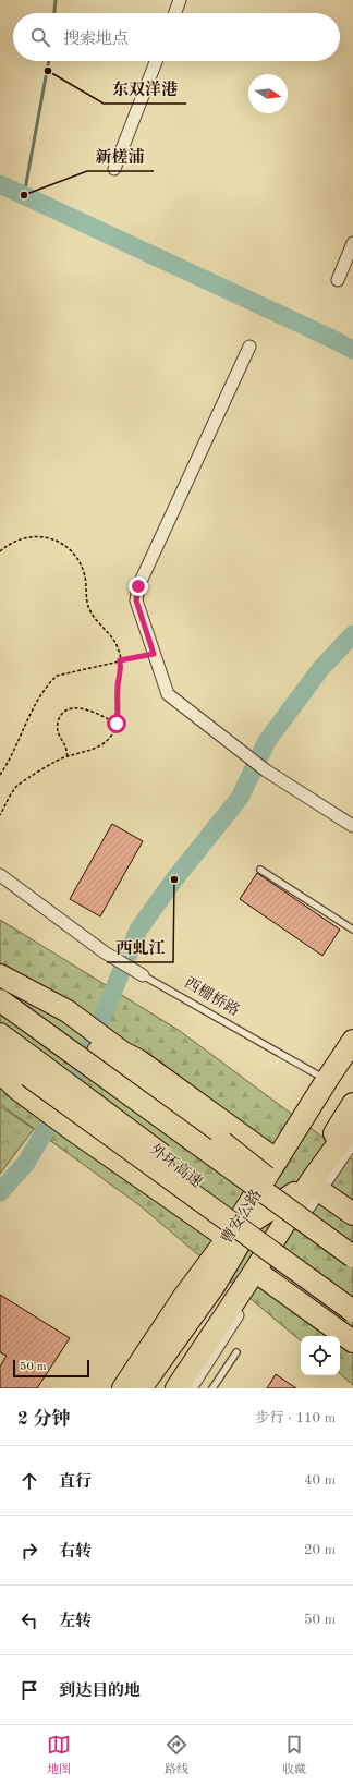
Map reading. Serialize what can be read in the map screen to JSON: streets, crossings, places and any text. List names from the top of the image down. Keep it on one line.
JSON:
{"streets":{"highway":["外环高速","曹安公路"],"street":["西栅桥路"]},"crossings":[["西栅桥路","曹安公路"]],"places":["东双洋港","新槎浦","西虬江"],"scale_bar":"50 m","north":"right","page":{"search":"搜索地点","scale":"50 m","heading":["2 分钟","步行 · 110 m"],"list":[["直行","40 m"],["右转","20 m"],["左转","50 m"],"到达目的地"],"nav":["地图","路线","收藏"]}}
